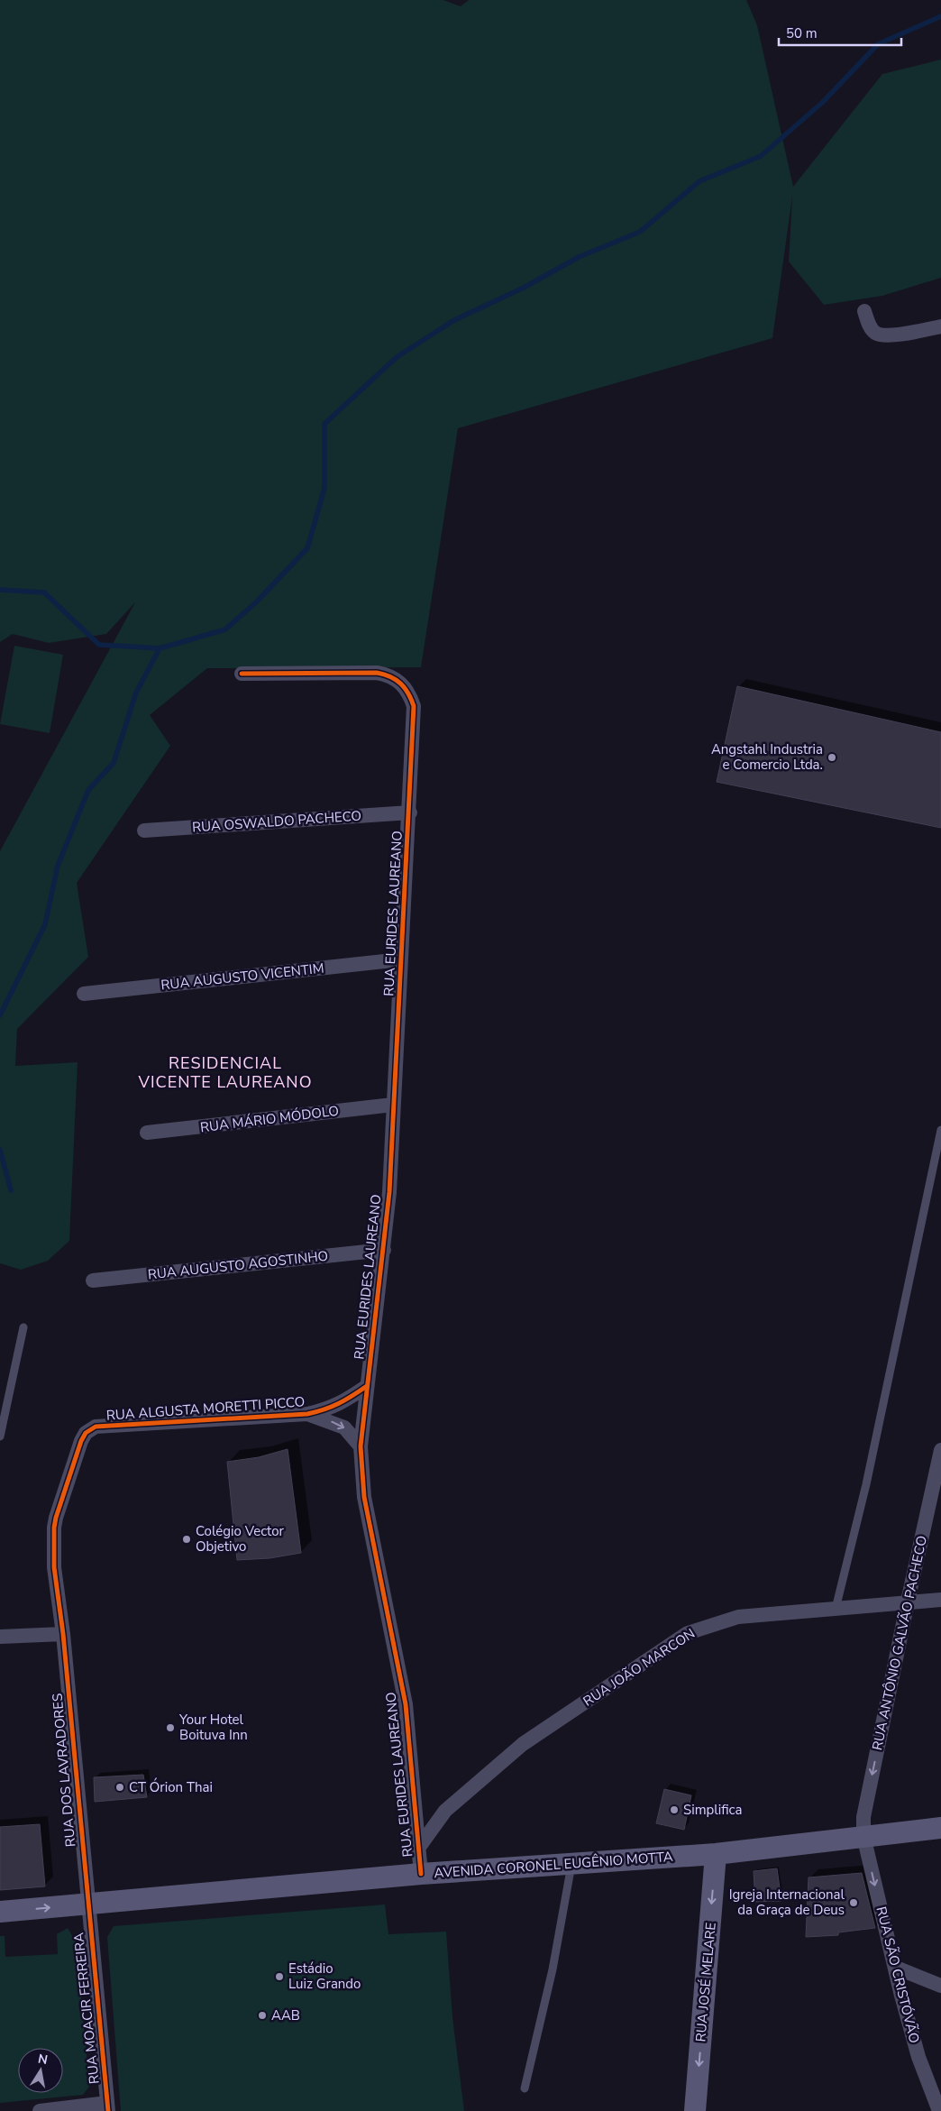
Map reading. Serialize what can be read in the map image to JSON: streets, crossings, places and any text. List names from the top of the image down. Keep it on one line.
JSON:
{"streets":{"main road":["AVENIDA CORONEL EUGÊNIO MOTTA","RUA JOSÉ MELARE"],"street":["RUA OSWALDO PACHECO","RUA EURIDES LAUREANO","RUA AUGUSTO VICENTIM","RUA MÁRIO MÓDOLO","RUA AUGUSTO AGOSTINHO","RUA ALGUSTA MORETTI PICCO","RUA ANTÔNIO GALVÃO PACHECO","RUA JOÃO MARCON","RUA DOS LAVRADORES","RUA SÃO CRISTÓVÃO","RUA MOACIR FERREIRA"]},"crossings":[["RUA OSWALDO PACHECO","RUA EURIDES LAUREANO"],["RUA EURIDES LAUREANO","RUA AUGUSTO VICENTIM"],["RUA EURIDES LAUREANO","RUA MÁRIO MÓDOLO"],["RUA EURIDES LAUREANO","RUA AUGUSTO AGOSTINHO"],["RUA EURIDES LAUREANO","RUA ALGUSTA MORETTI PICCO"],["RUA EURIDES LAUREANO","RUA JOÃO MARCON"],["RUA EURIDES LAUREANO","AVENIDA CORONEL EUGÊNIO MOTTA"],["RUA ALGUSTA MORETTI PICCO","RUA DOS LAVRADORES"],["RUA ANTÔNIO GALVÃO PACHECO","RUA JOÃO MARCON"],["RUA ANTÔNIO GALVÃO PACHECO","AVENIDA CORONEL EUGÊNIO MOTTA"],["RUA ANTÔNIO GALVÃO PACHECO","RUA SÃO CRISTÓVÃO"],["RUA DOS LAVRADORES","AVENIDA CORONEL EUGÊNIO MOTTA"],["RUA DOS LAVRADORES","RUA MOACIR FERREIRA"],["AVENIDA CORONEL EUGÊNIO MOTTA","RUA SÃO CRISTÓVÃO"],["AVENIDA CORONEL EUGÊNIO MOTTA","RUA JOSÉ MELARE"],["AVENIDA CORONEL EUGÊNIO MOTTA","RUA MOACIR FERREIRA"]],"one_way":["RUA ANTÔNIO GALVÃO PACHECO","RUA SÃO CRISTÓVÃO","RUA JOSÉ MELARE"],"districts":["RESIDENCIAL VICENTE LAUREANO"],"places":["Angstahl Industria e Comercio Ltda.","Colégio Vector Objetivo","Your Hotel Boituva Inn","CT Órion Thai","Simplifica","Igreja Internacional da Graça de Deus","Estádio Luiz Grando","AAB"],"scale_bar":"50 m","north":"top"}
